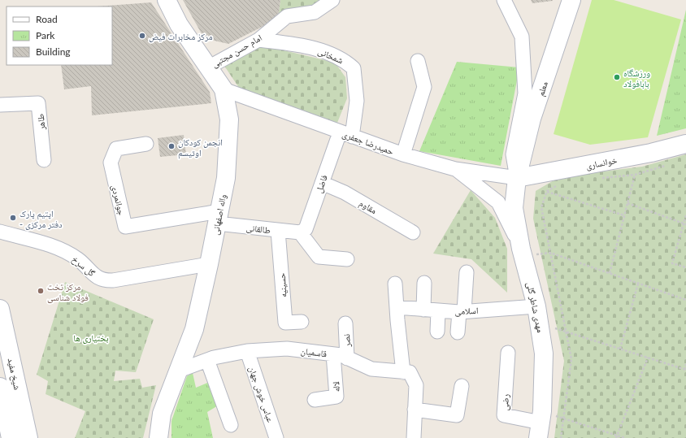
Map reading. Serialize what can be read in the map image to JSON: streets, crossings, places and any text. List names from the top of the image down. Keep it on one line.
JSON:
{"streets":{"street":["امام حسن مجتبی","شمخانی","معلم","طاهر","حمیدرضا جعفری","خوانساری","فاضل","جوانمردی","مقاوم","واله اصفهانی","طالقانی","گل سرخ","حسینیه","مهدی شاطر گلی","اسلامی","نصر","قاسمیان","شیخ مفید","لاله","عباس خوش جهان","رضی"]},"crossings":[["امام حسن مجتبی","شمخانی"],["امام حسن مجتبی","واله اصفهانی"],["شمخانی","حمیدرضا جعفری"],["شمخانی","فاضل"],["معلم","حمیدرضا جعفری"],["معلم","خوانساری"],["معلم","مهدی شاطر گلی"],["حمیدرضا جعفری","خوانساری"],["حمیدرضا جعفری","فاضل"],["حمیدرضا جعفری","واله اصفهانی"],["حمیدرضا جعفری","مهدی شاطر گلی"],["خوانساری","مهدی شاطر گلی"],["فاضل","مقاوم"],["فاضل","طالقانی"],["جوانمردی","واله اصفهانی"],["جوانمردی","طالقانی"],["واله اصفهانی","طالقانی"],["واله اصفهانی","گل سرخ"],["واله اصفهانی","قاسمیان"],["طالقانی","حسینیه"],["مهدی شاطر گلی","اسلامی"],["مهدی شاطر گلی","رضی"],["نصر","قاسمیان"],["قاسمیان","لاله"],["قاسمیان","عباس خوش جهان"]],"parks":["بختیاری ها"],"places":["مرکز مخابرات فیض","ورزشگاه بابافولاد","انجمن کودکان اوتیسم","اپتیم پارک - دفتر مرکزی","مرکز تخت فولاد شناسی"],"legend":["Road","Park","Building"]}
